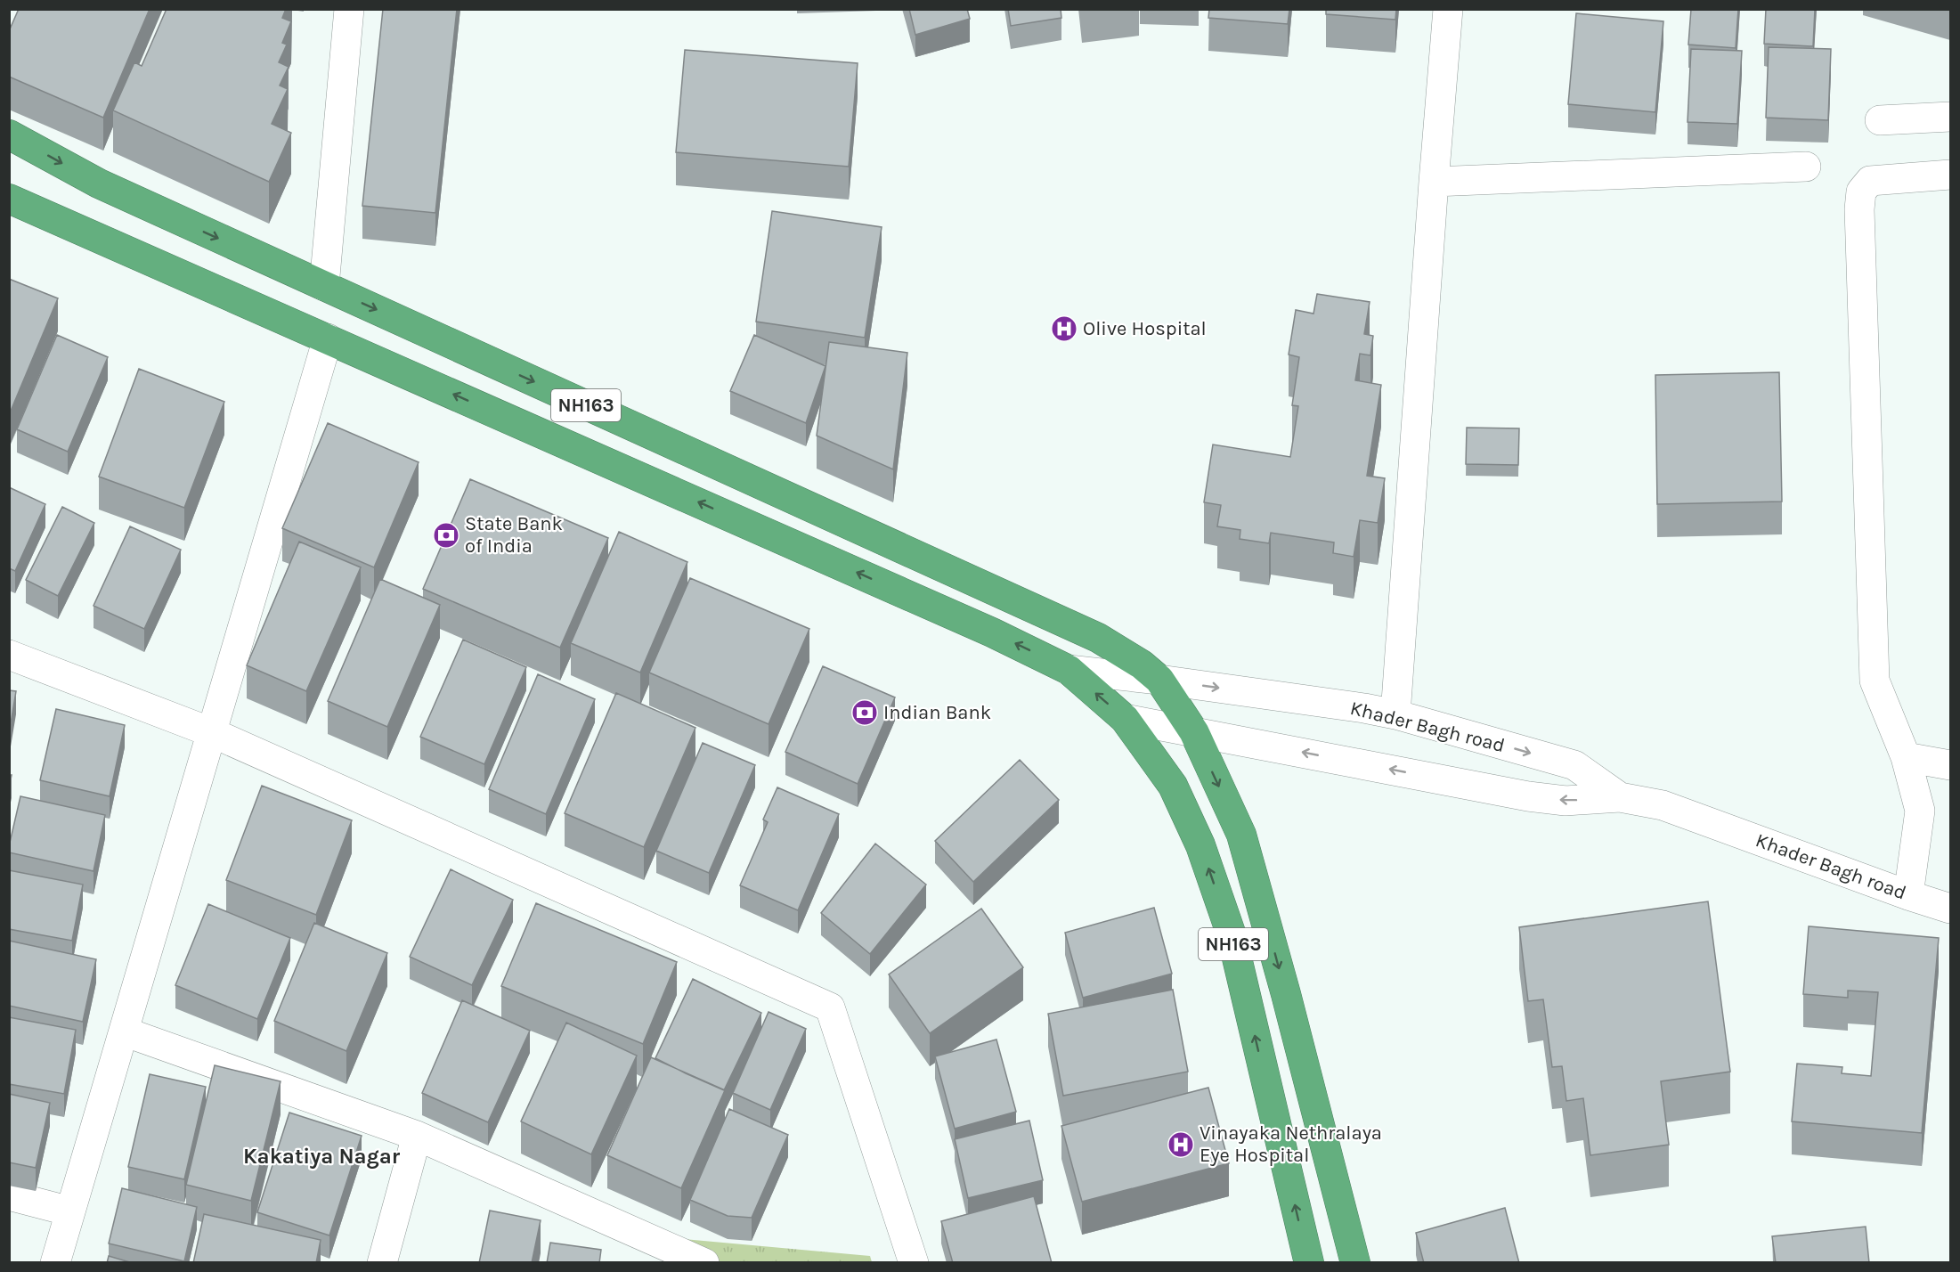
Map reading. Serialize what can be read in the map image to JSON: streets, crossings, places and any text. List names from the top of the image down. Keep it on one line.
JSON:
{"streets":{"highway":["NH163"],"street":["Khader Bagh road"]},"crossings":[["NH163","Khader Bagh road"]],"districts":["Kakatiya Nagar"],"places":{"hospital":["Olive Hospital","Vinayaka Nethralaya Eye Hospital"],"bank":["State Bank of India","Indian Bank"]}}
